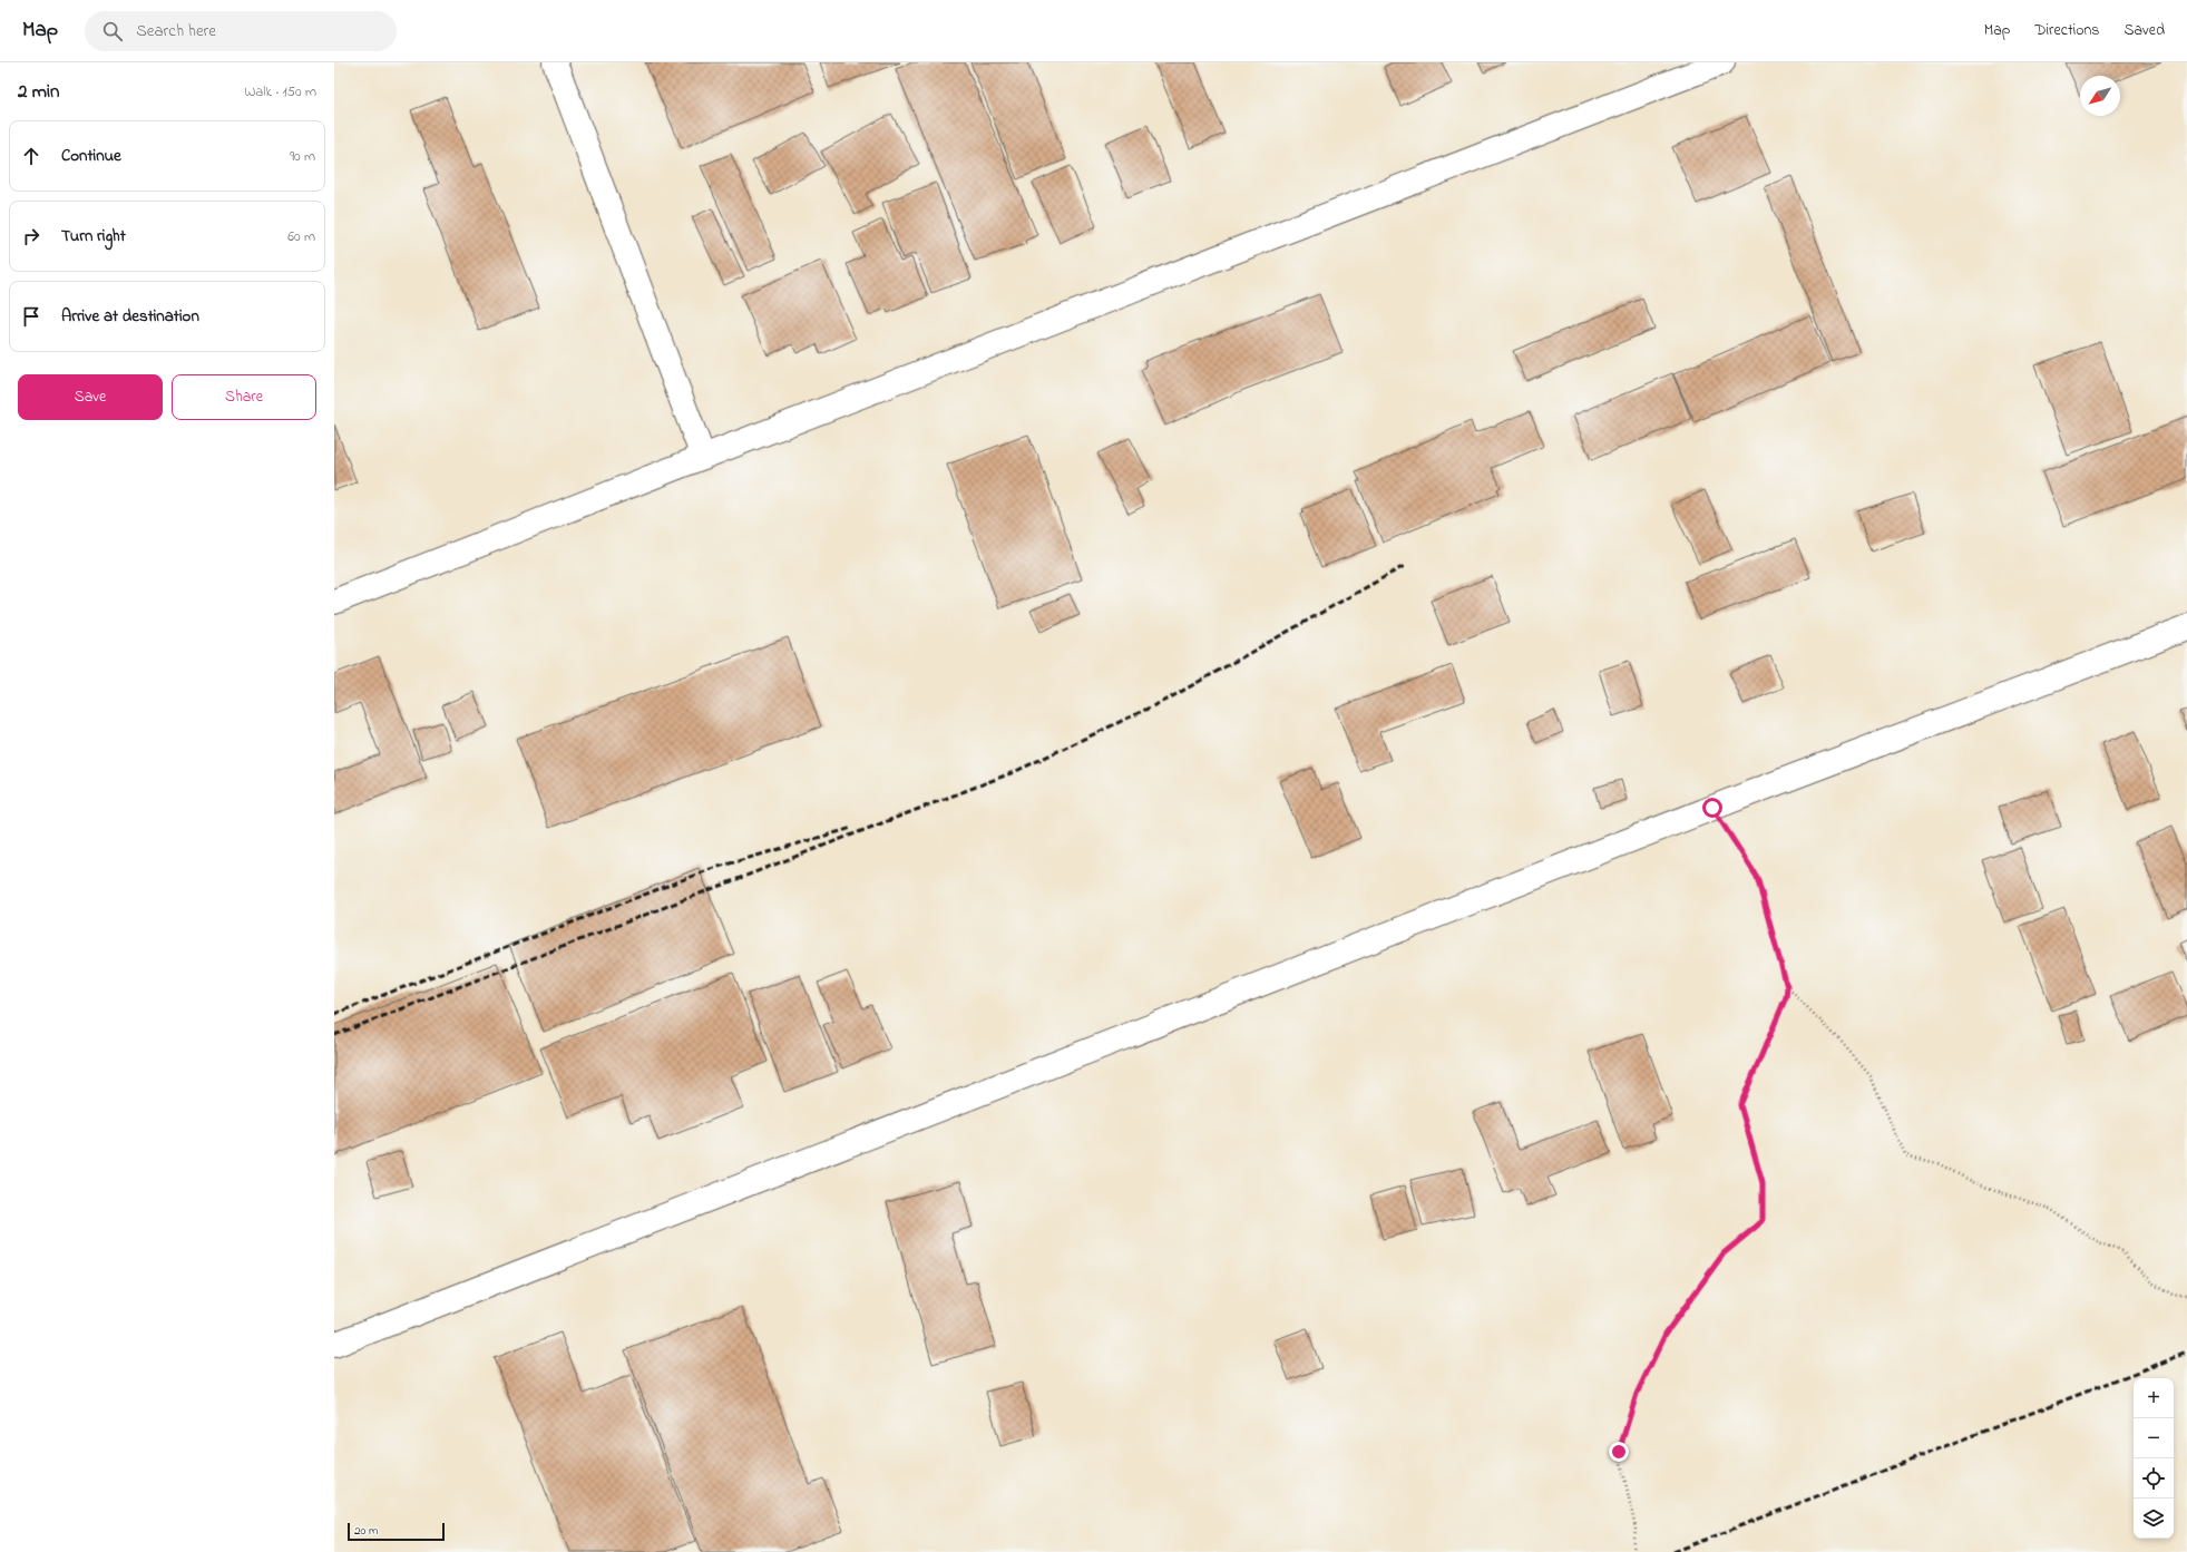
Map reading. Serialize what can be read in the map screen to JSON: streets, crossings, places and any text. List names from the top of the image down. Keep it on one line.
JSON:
{"scale_bar":"20 m","north":"bottom left","page":{"header":"Map","search":"Search here","nav":["Map","Directions","Saved"],"heading":["2 min","Walk · 150 m"],"list":[["Continue","90 m"],["Turn right","60 m"],"Arrive at destination"],"buttons":["Save","Share"],"map_buttons":["+","−"],"scale":"20 m"}}
